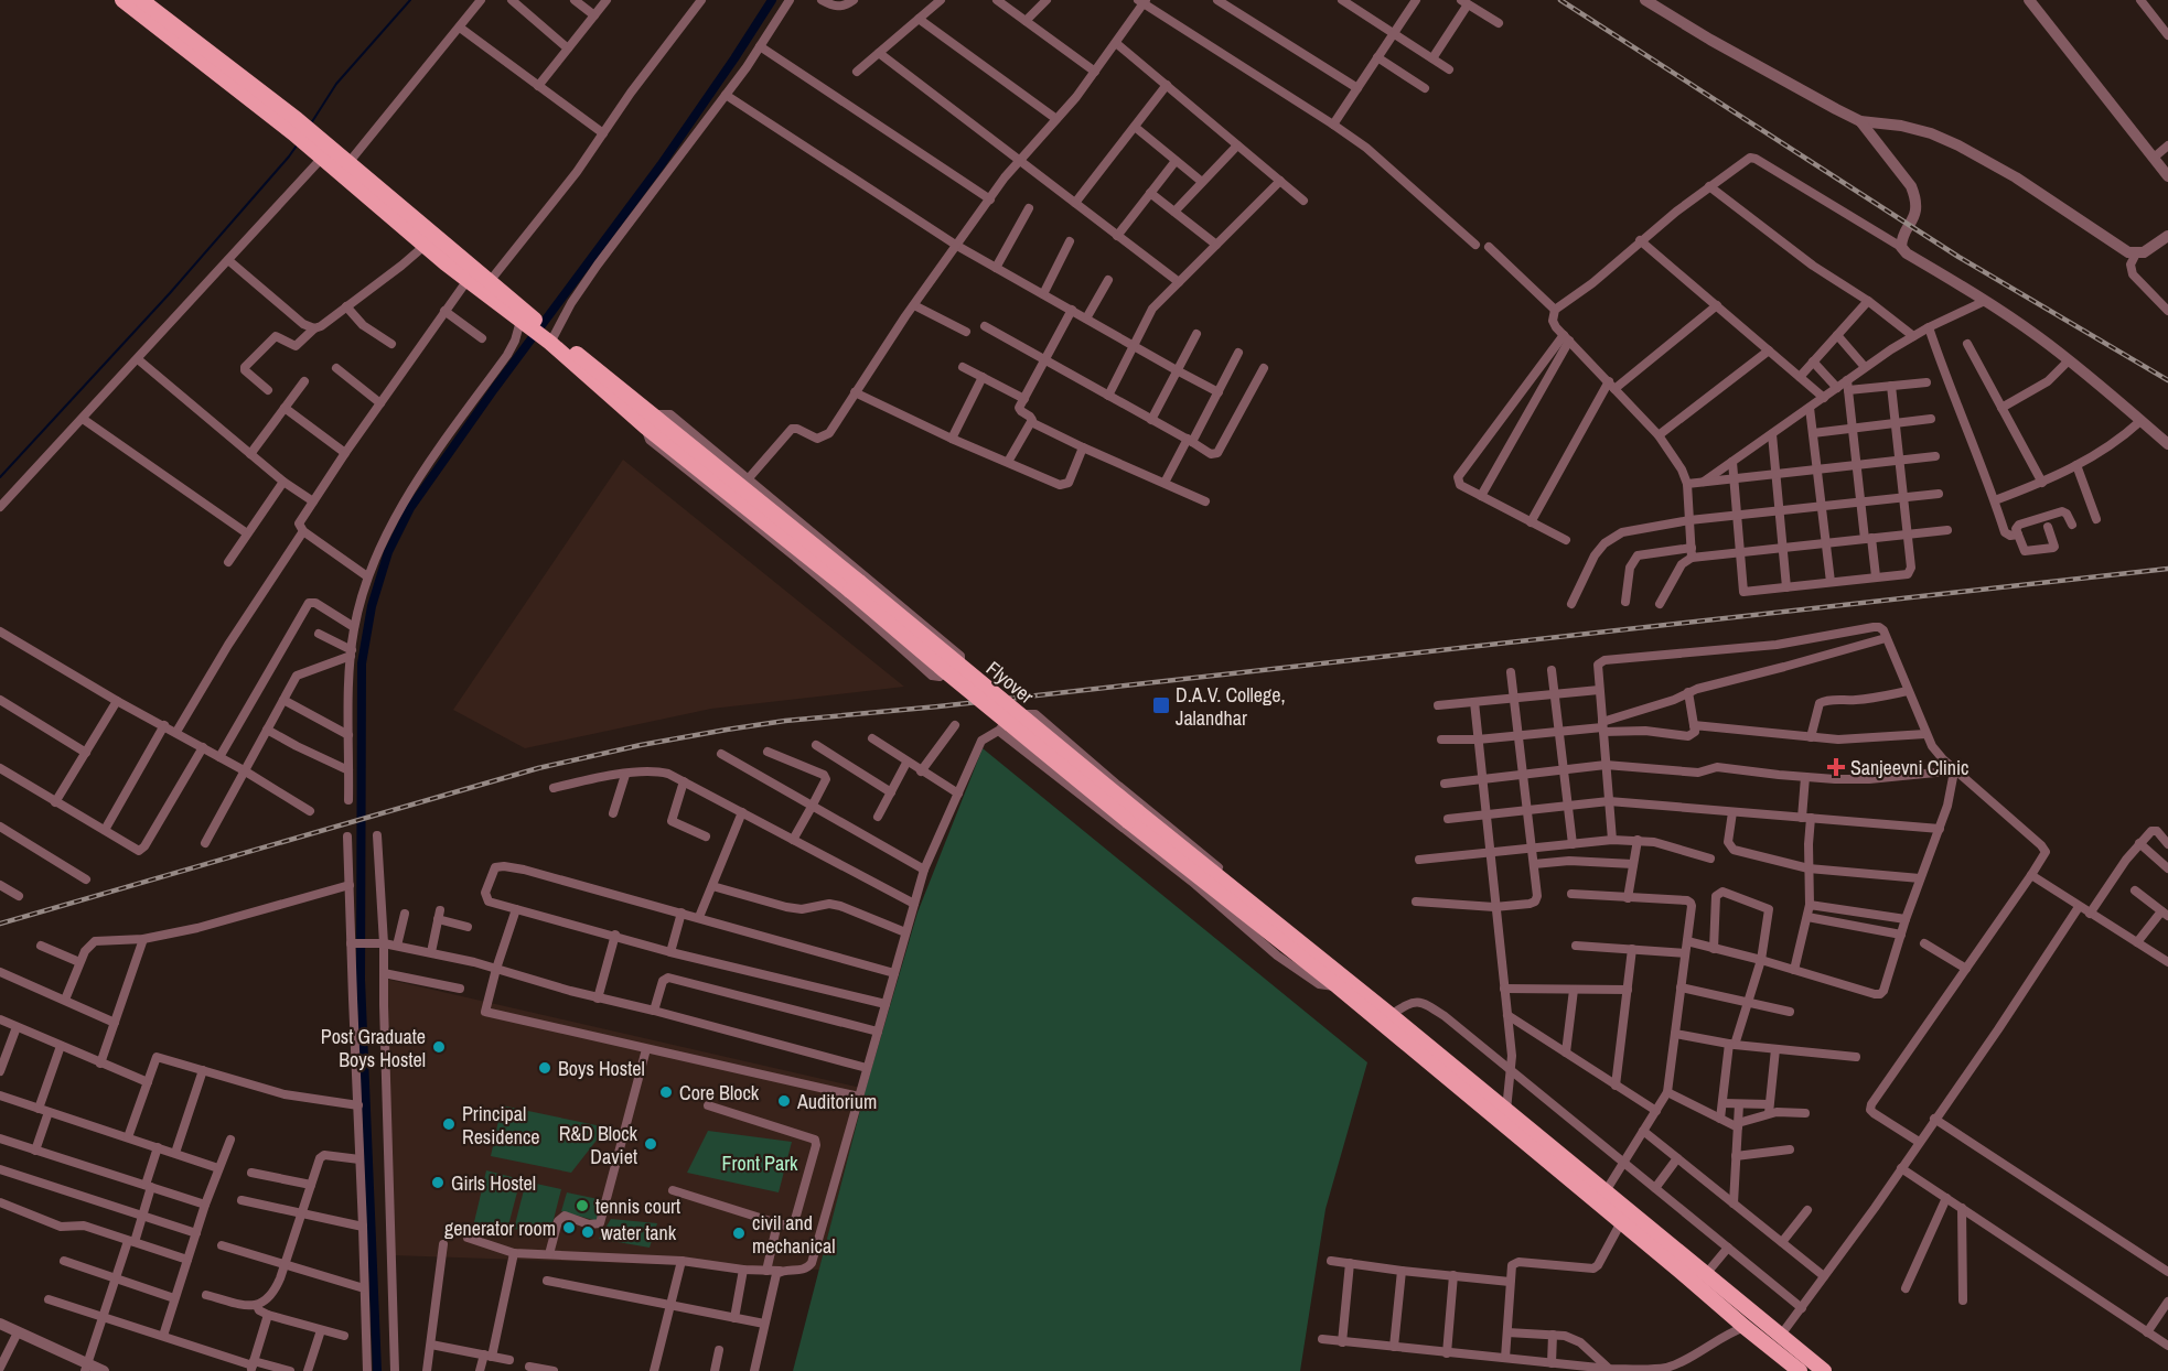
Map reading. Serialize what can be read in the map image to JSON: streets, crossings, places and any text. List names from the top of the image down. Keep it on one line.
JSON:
{"streets":{"main road":["Flyover"]},"parks":["Front Park"],"places":{"transit":["D.A.V. College, Jalandhar"],"health":["Sanjeevni Clinic"],"other":["Post Graduate Boys Hostel","Boys Hostel","Core Block","Auditorium","Principal Residence","R&D Block Daviet","Girls Hostel","tennis court","generator room","water tank","civil and mechanical"]}}
